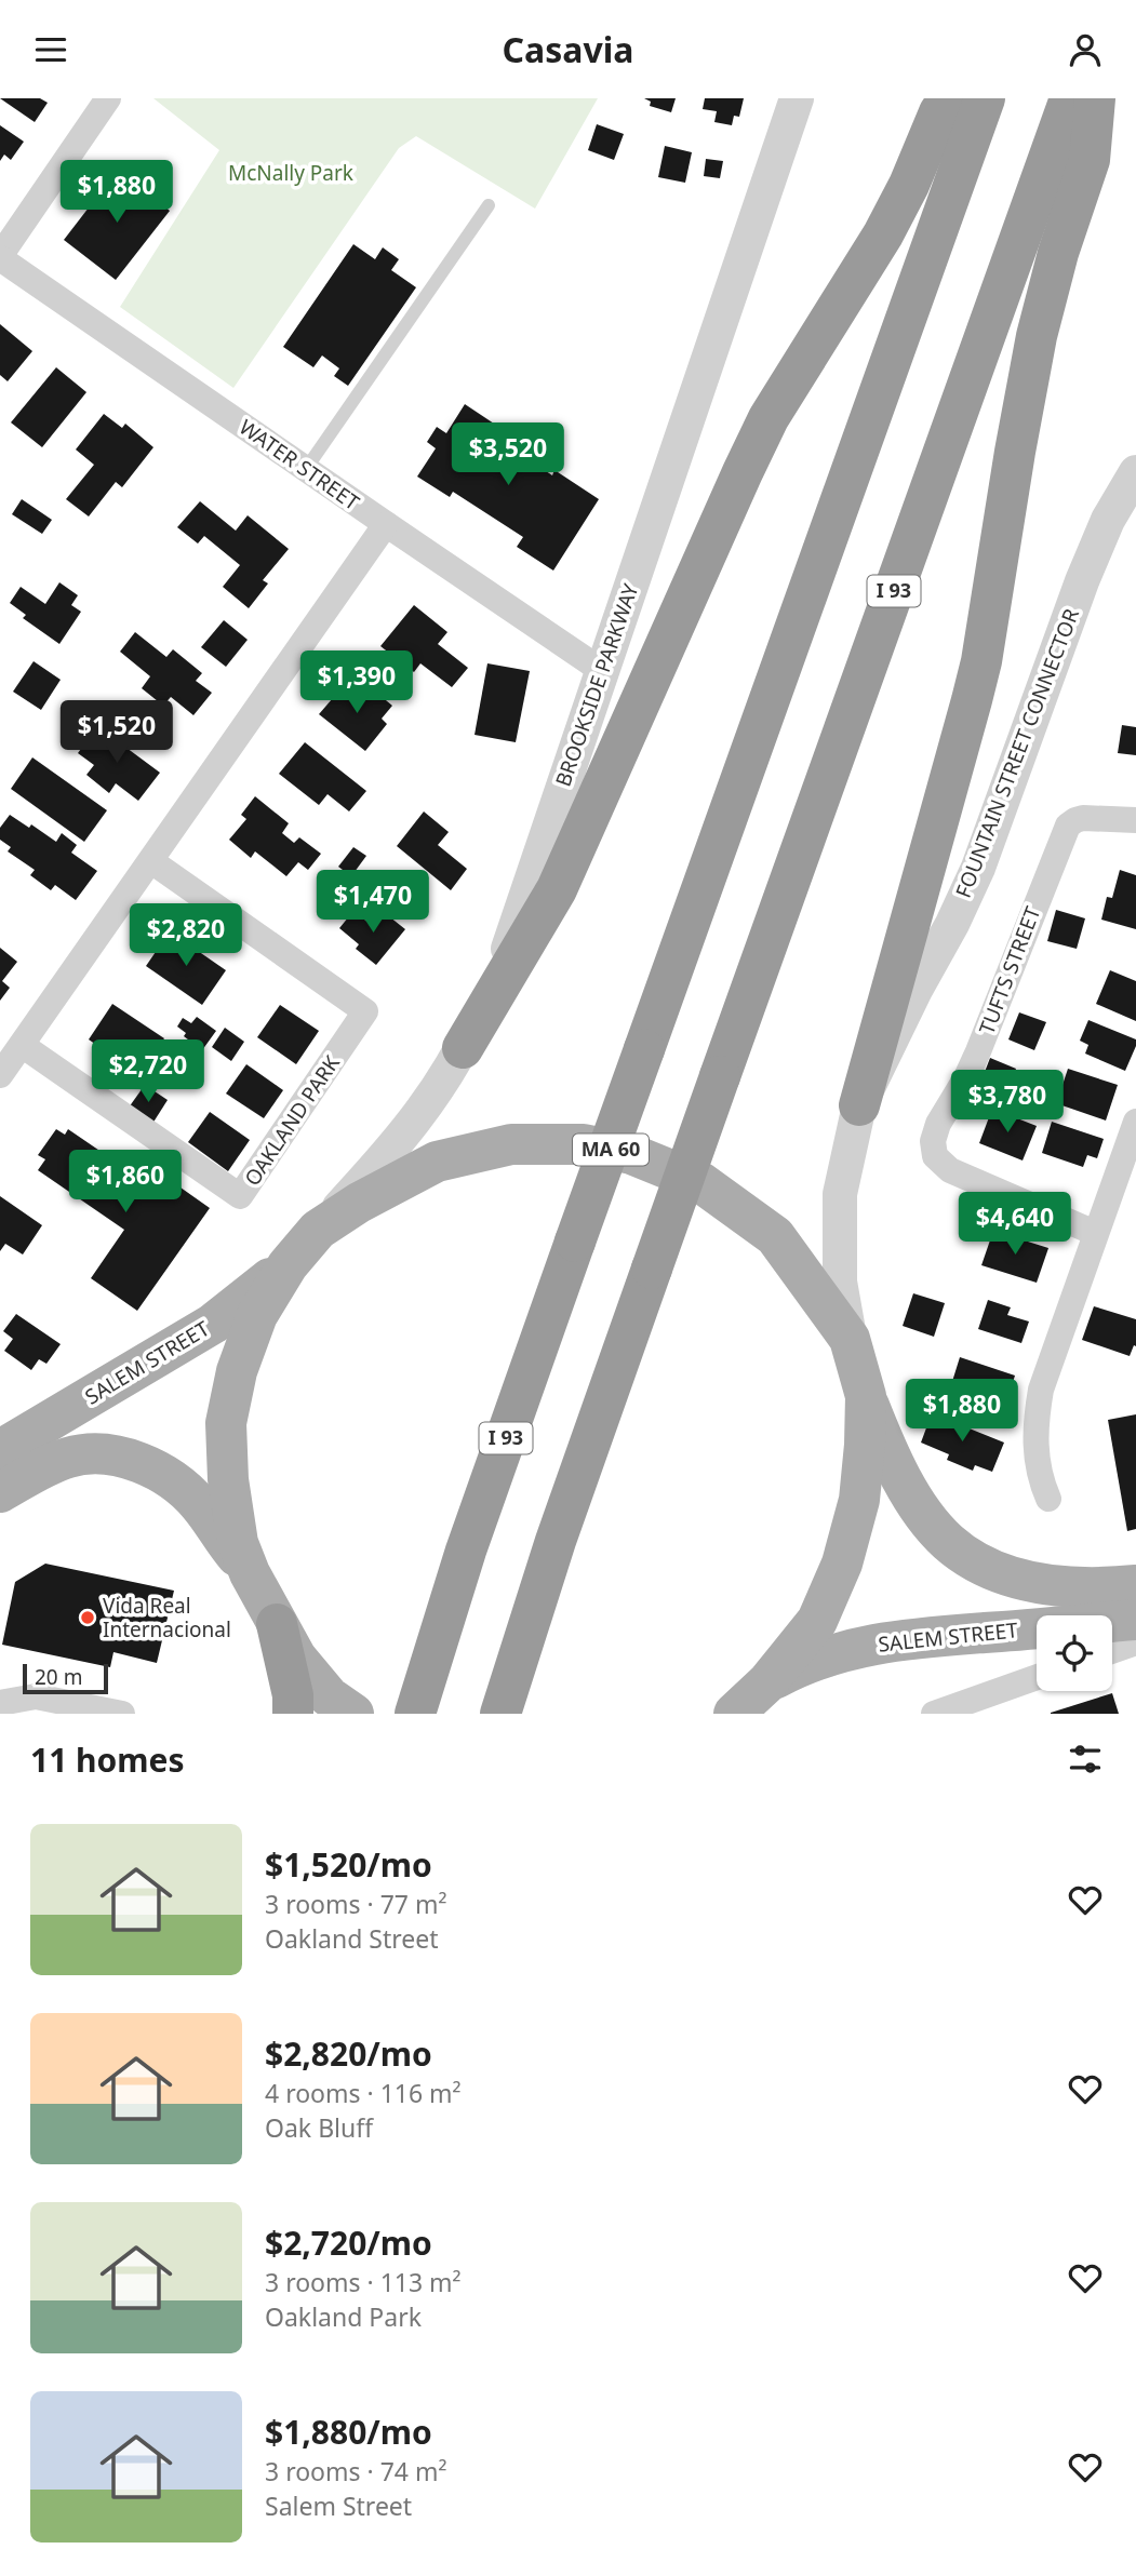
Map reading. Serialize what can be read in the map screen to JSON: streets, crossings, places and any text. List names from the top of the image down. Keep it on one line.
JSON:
{"streets":{"highway":["I 93"],"main road":["MA 60","SALEM STREET"],"street":["WATER STREET","BROOKSIDE PARKWAY","FOUNTAIN STREET CONNECTOR","TUFTS STREET","OAKLAND PARK"]},"crossings":[["WATER STREET","BROOKSIDE PARKWAY"],["BROOKSIDE PARKWAY","MA 60"],["FOUNTAIN STREET CONNECTOR","MA 60"],["MA 60","SALEM STREET"]],"parks":["McNally Park"],"places":["Vida Real Internacional"],"scale_bar":"20 m","page":{"header":"Casavia","price":["$1,880","$3,520","$1,390","$1,520","$1,470","$2,820","$2,720","$3,780","$1,860","$4,640","$1,880"],"scale":"20 m","heading":"11 homes","list":[{"name":"$1,520/mo","note":"3 rooms · 77 m² · Oakland Street"},{"name":"$2,820/mo","note":"4 rooms · 116 m² · Oak Bluff"},{"name":"$2,720/mo","note":"3 rooms · 113 m² · Oakland Park"},{"name":"$1,880/mo","note":"3 rooms · 74 m² · Salem Street"}]}}
